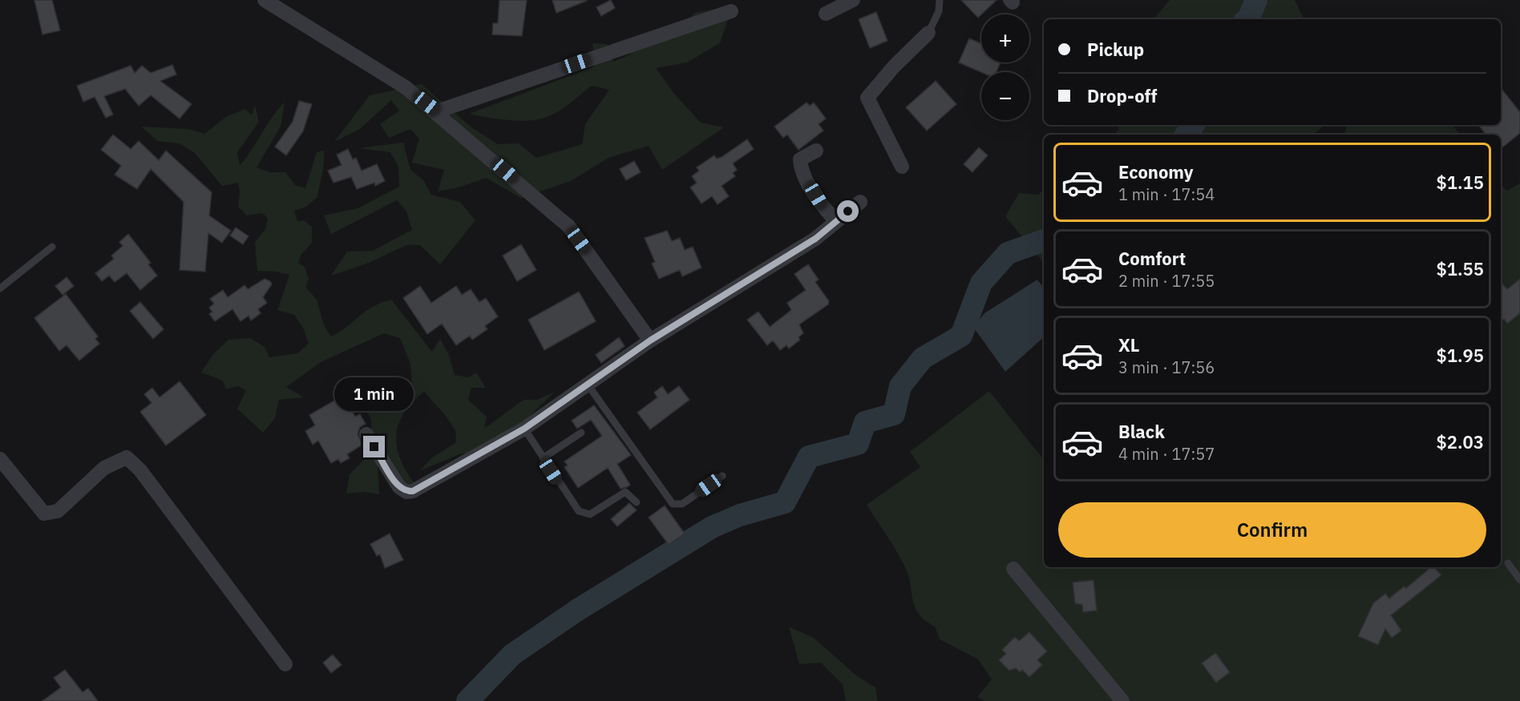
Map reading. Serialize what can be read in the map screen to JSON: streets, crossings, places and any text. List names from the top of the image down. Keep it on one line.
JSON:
{"page":{"map_buttons":["+","−"],"banner":["Pickup","Drop-off"],"list":[{"name":"Economy","note":"1 min · 17:54","value":"$1.15"},{"name":"Comfort","note":"2 min · 17:55","value":"$1.55"},{"name":"XL","note":"3 min · 17:56","value":"$1.95"},{"name":"Black","note":"4 min · 17:57","value":"$2.03"}],"bubble":"1 min","buttons":"Confirm"}}
